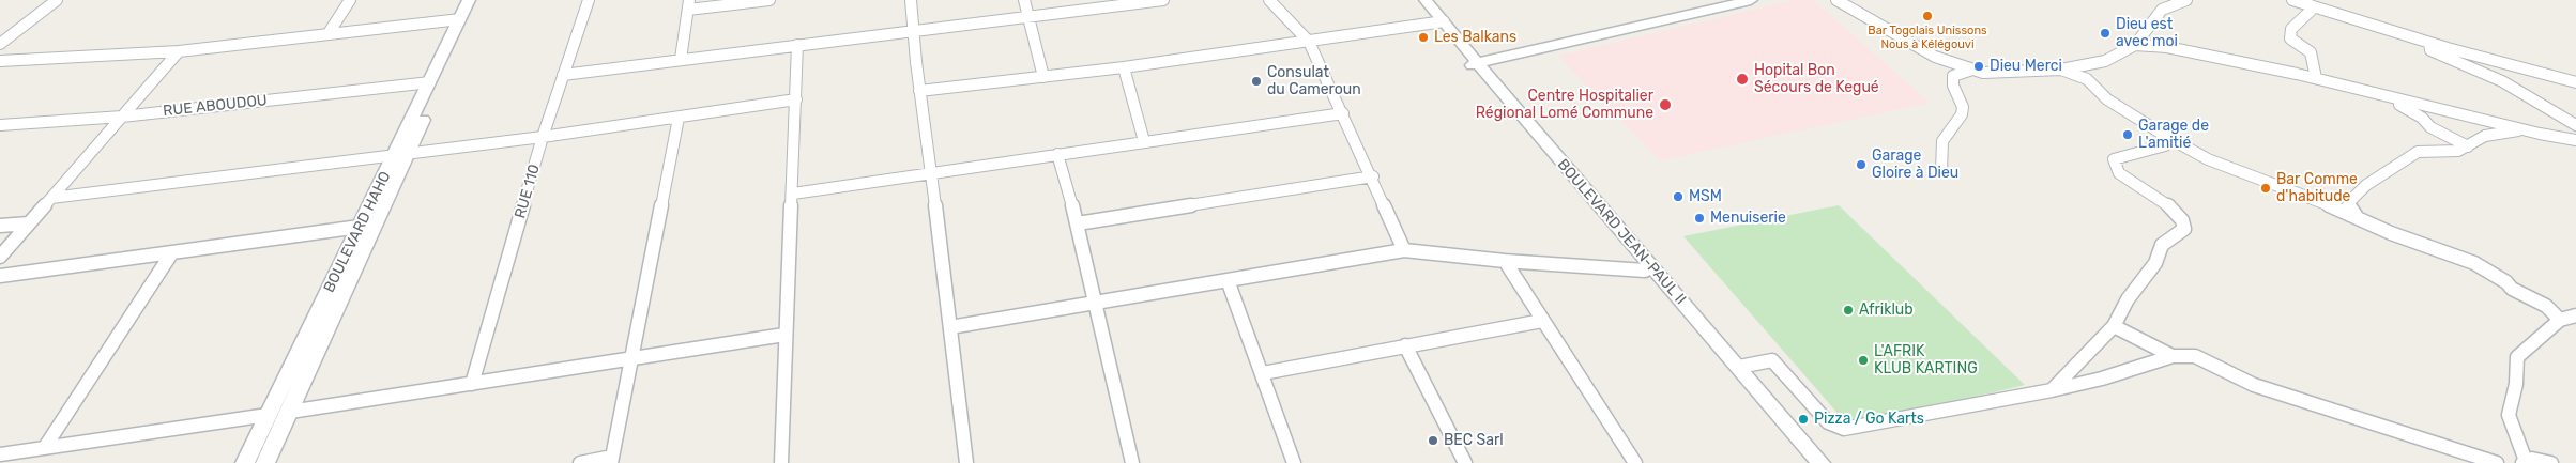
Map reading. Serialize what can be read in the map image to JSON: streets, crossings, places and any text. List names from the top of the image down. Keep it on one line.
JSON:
{"streets":{"main road":["BOULEVARD HAHO","BOULEVARD JEAN-PAUL II"],"street":["RUE ABOUDOU","RUE 110"]},"crossings":[["RUE ABOUDOU","BOULEVARD HAHO"]],"places":["Bar Togolais Unissons Nous à Kélégouvi","Dieu est avec moi","Les Balkans","Dieu Merci","Hopital Bon Sécours de Kegué","Consulat du Cameroun","Centre Hospitalier Régional Lomé Commune","Garage de L'amitié","Garage Gloire à Dieu","Bar Comme d'habitude","MSM","Menuiserie","Afriklub","L'AFRIK KLUB KARTING","Pizza / Go Karts","BEC Sarl"]}
